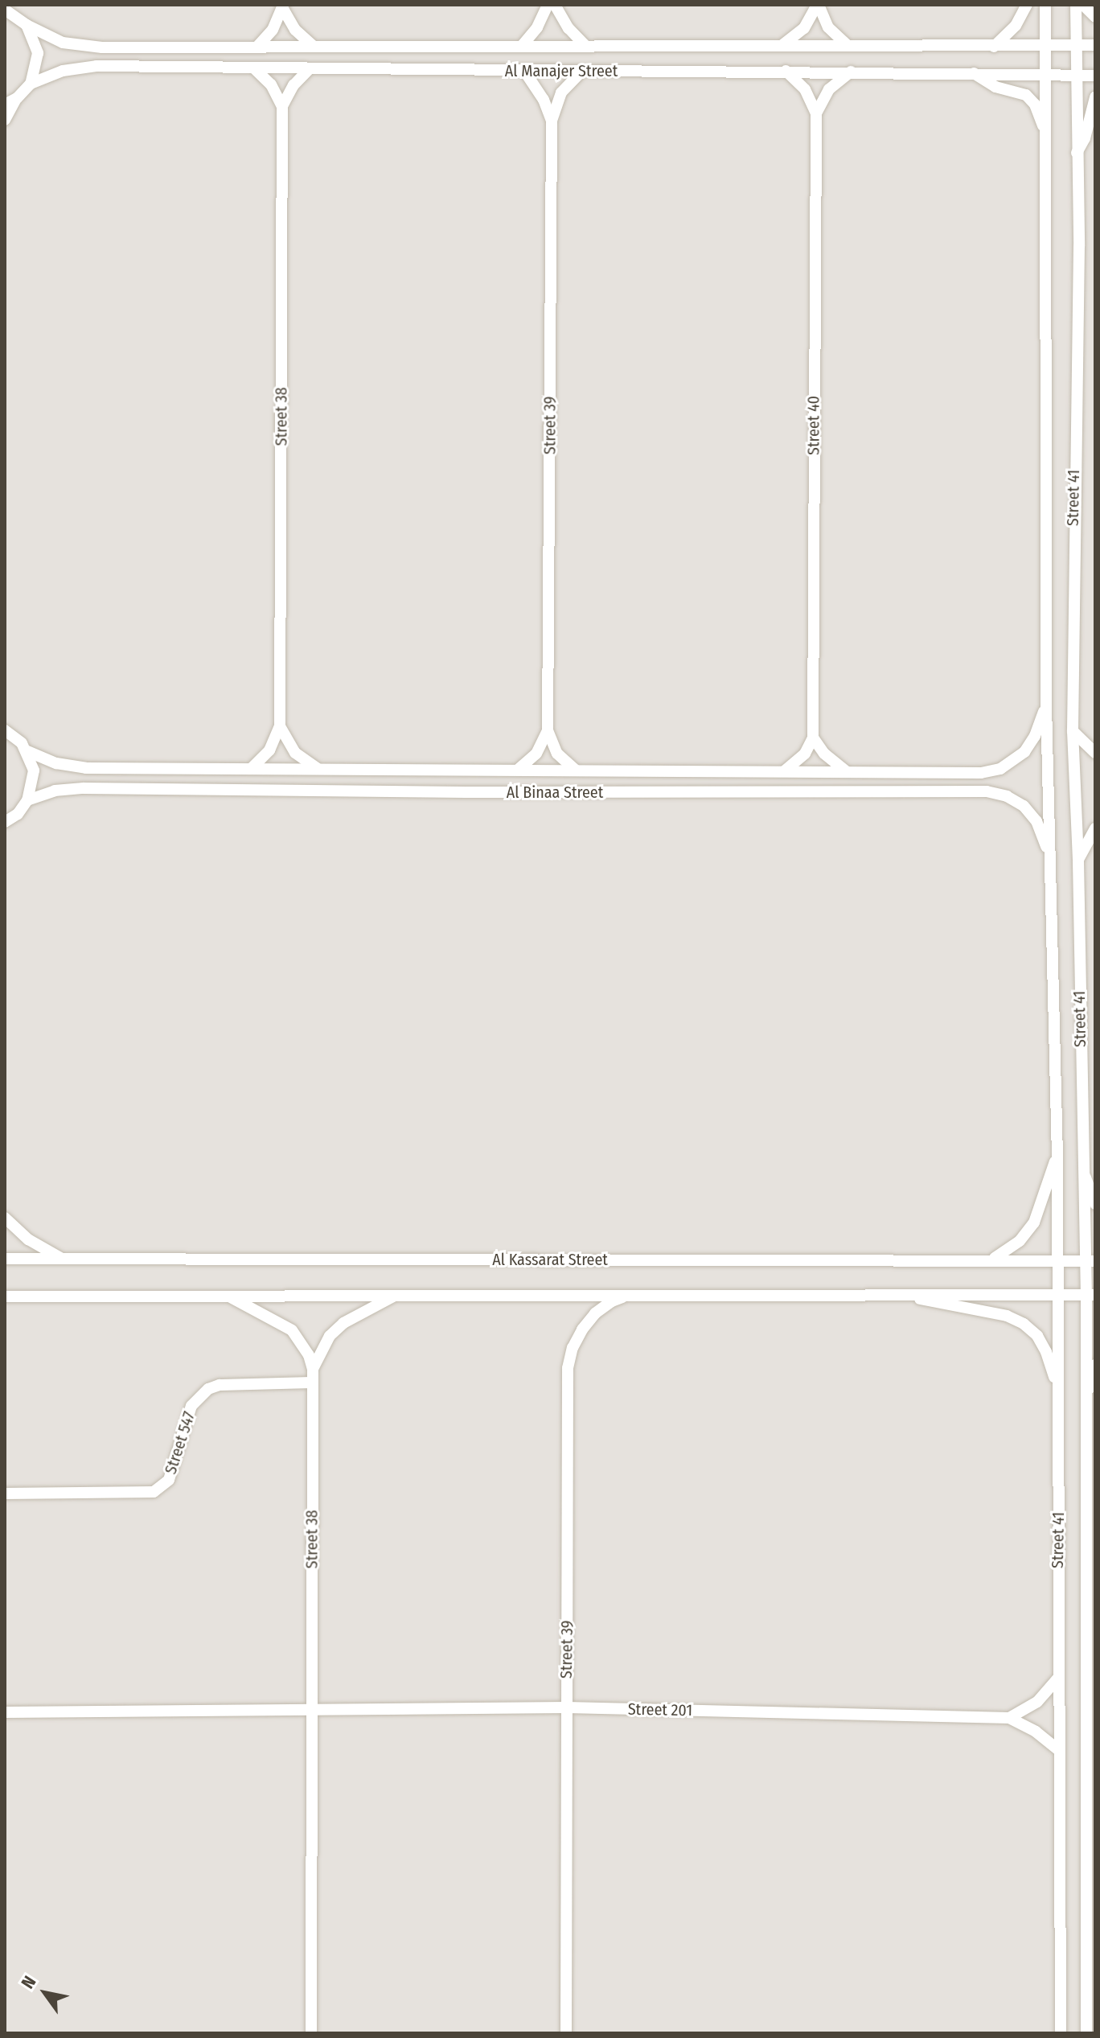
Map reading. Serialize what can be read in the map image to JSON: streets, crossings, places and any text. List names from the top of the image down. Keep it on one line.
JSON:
{"streets":{"street":["Al Manajer Street","Street 38","Street 39","Street 40","Street 41","Al Binaa Street","Al Kassarat Street","Street 547","Street 201"]},"crossings":[["Al Manajer Street","Street 39"],["Al Manajer Street","Street 40"],["Al Manajer Street","Street 41"],["Street 38","Al Binaa Street"],["Street 38","Street 547"],["Street 38","Street 201"],["Street 39","Al Binaa Street"],["Street 39","Street 201"],["Street 41","Al Binaa Street"],["Street 41","Al Kassarat Street"],["Street 41","Street 201"]],"north":"top left"}
